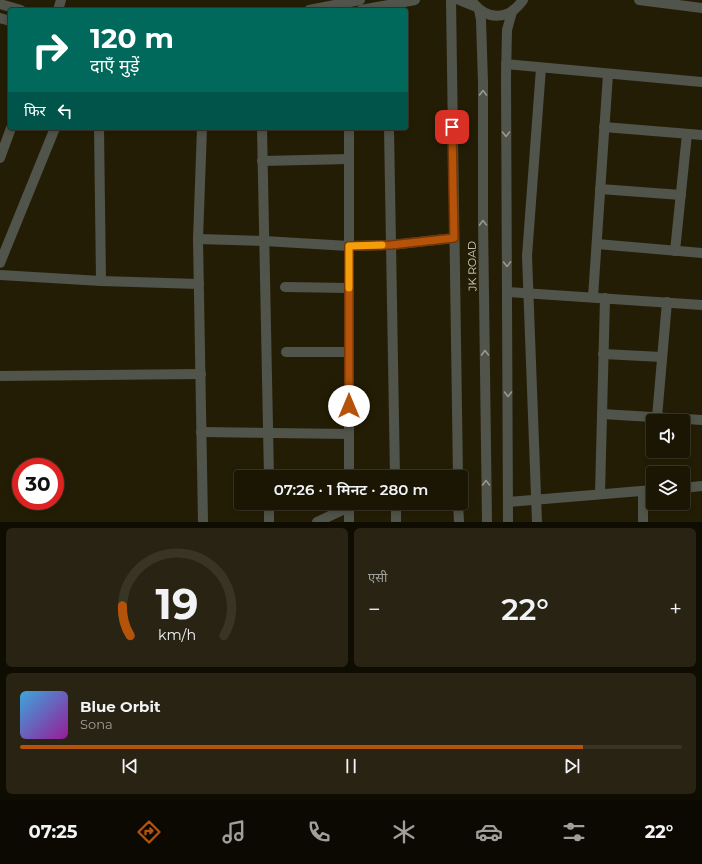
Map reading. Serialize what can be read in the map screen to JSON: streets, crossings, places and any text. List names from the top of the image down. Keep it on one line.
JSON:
{"streets":{"street":["JK ROAD"]},"page":{"turn":["120 m","दाएँ मुड़ें"],"then":"फिर","limit":"30","trip":"07:26 · 1 मिनट · 280 m","tile":"एसी","heat":["−","22°","+"],"song":["Blue Orbit","Sona"],"tabs":["07:25","22°"],"gauge":["19","km/h"]}}
